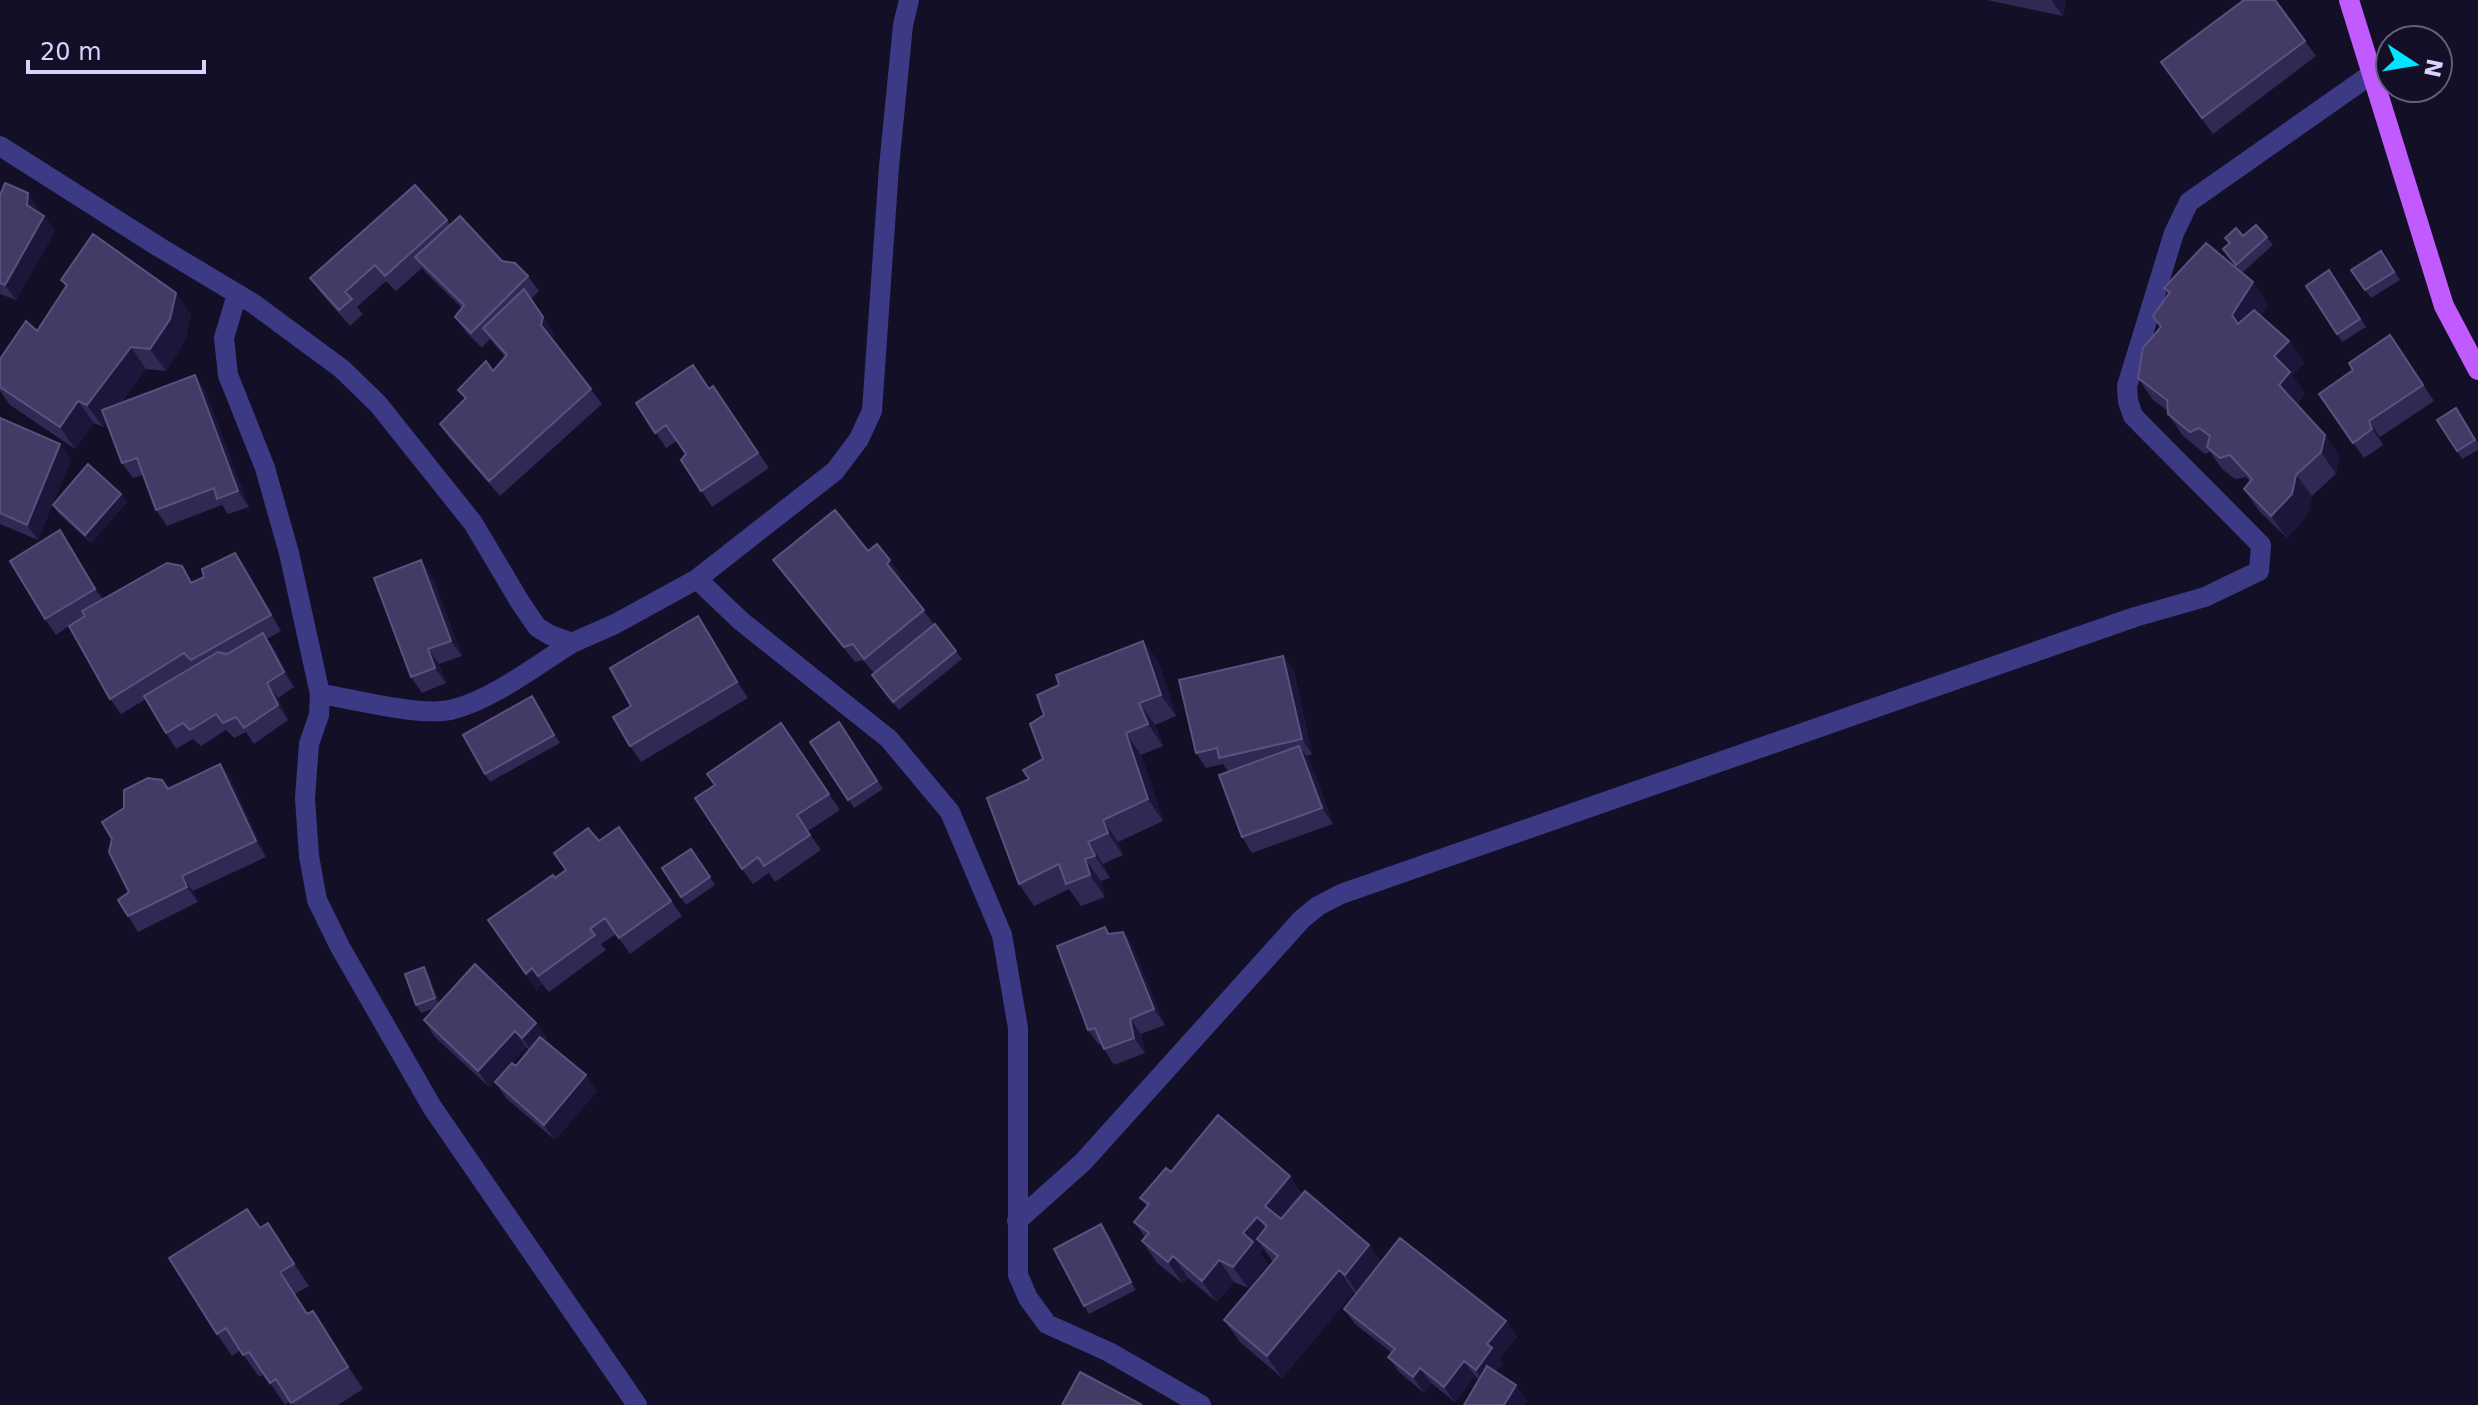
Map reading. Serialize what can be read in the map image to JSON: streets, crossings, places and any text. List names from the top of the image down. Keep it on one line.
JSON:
{"scale_bar":"20 m","north":"right"}
